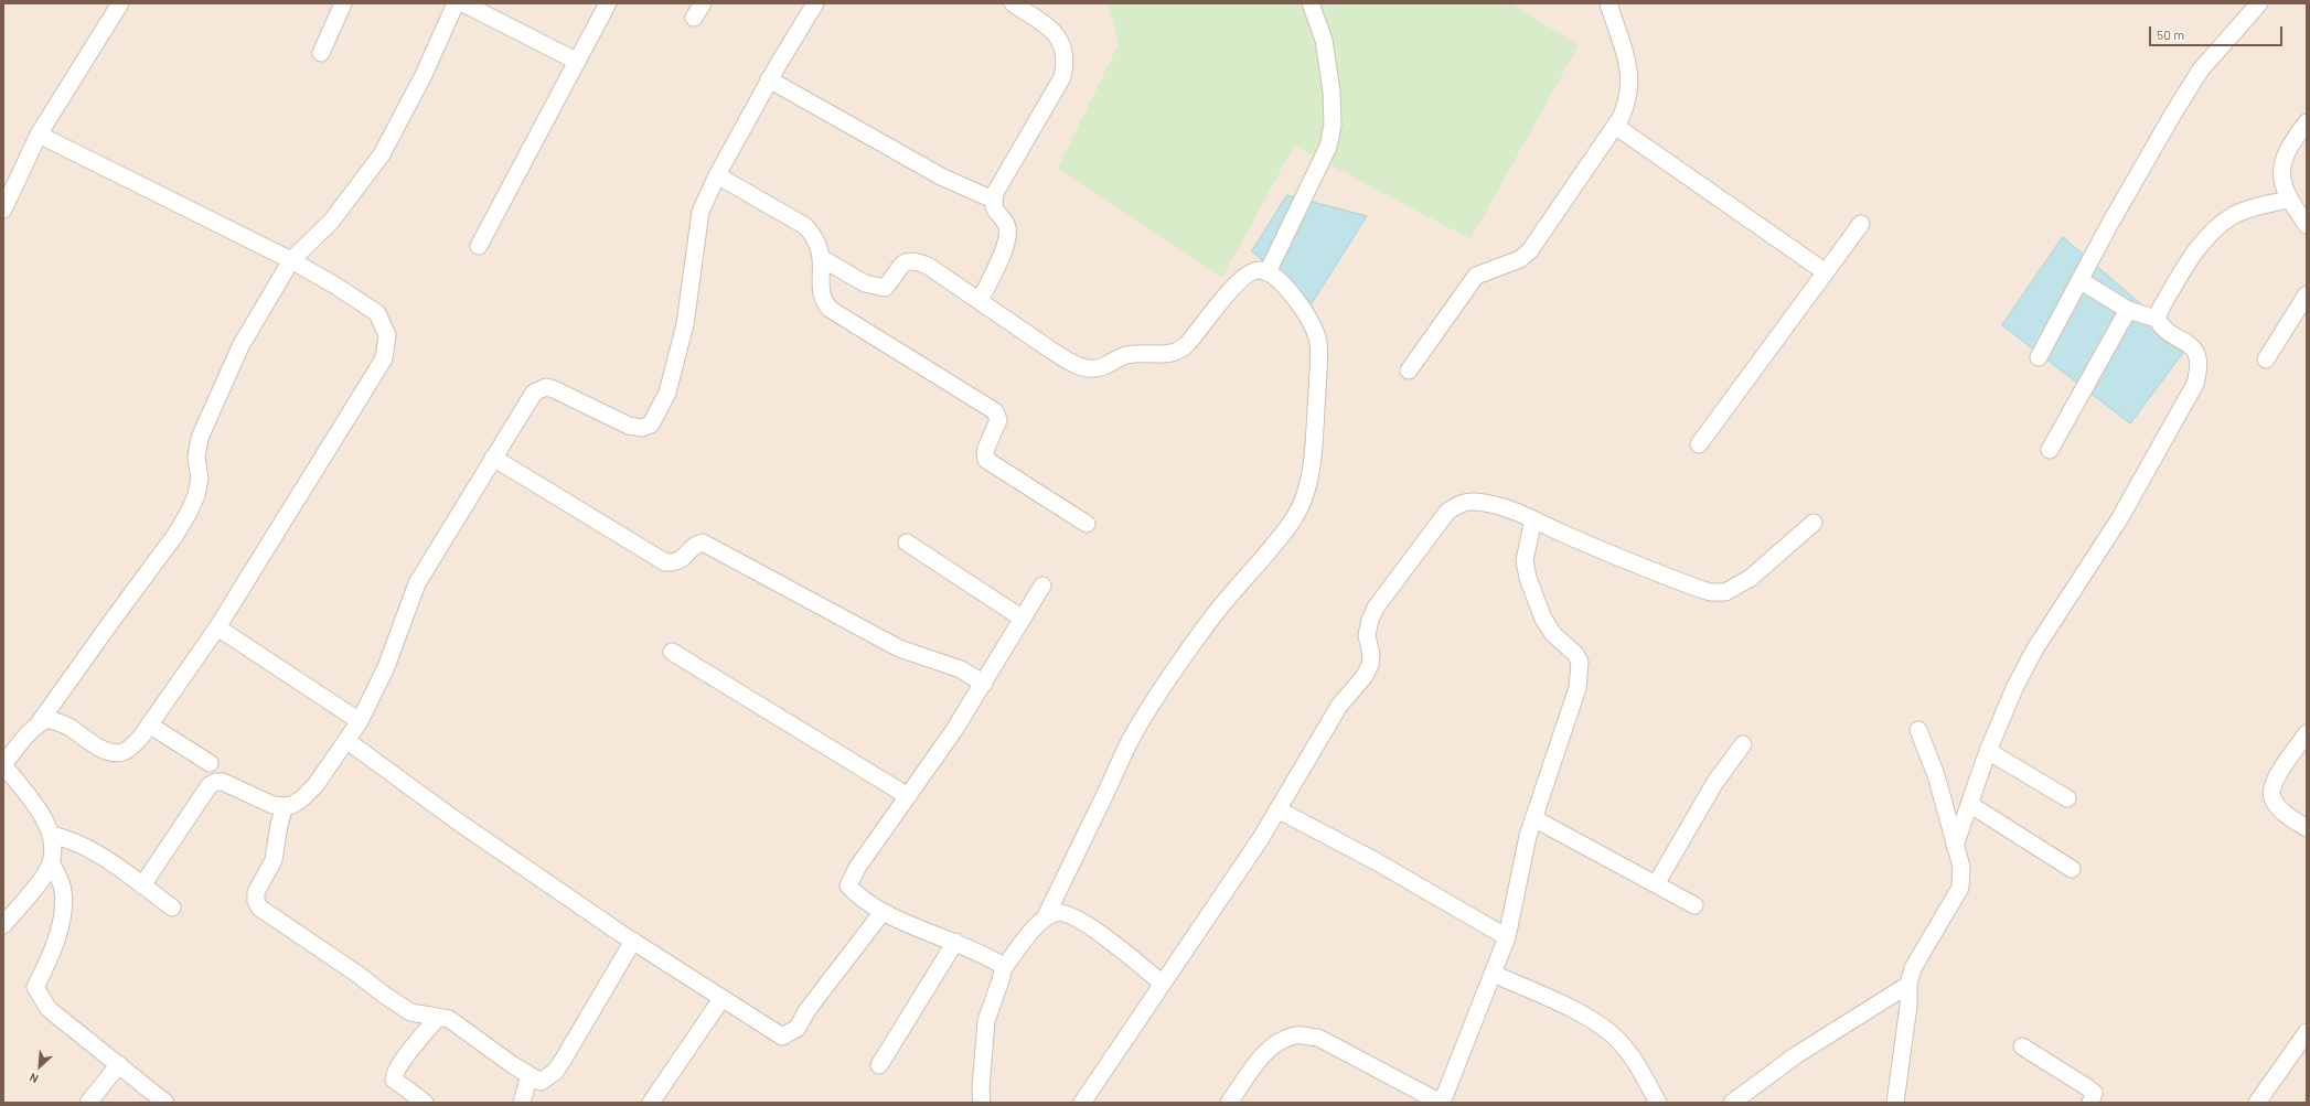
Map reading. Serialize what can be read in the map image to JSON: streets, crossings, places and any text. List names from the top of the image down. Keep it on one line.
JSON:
{"scale_bar":"50 m","north":"bottom left"}
